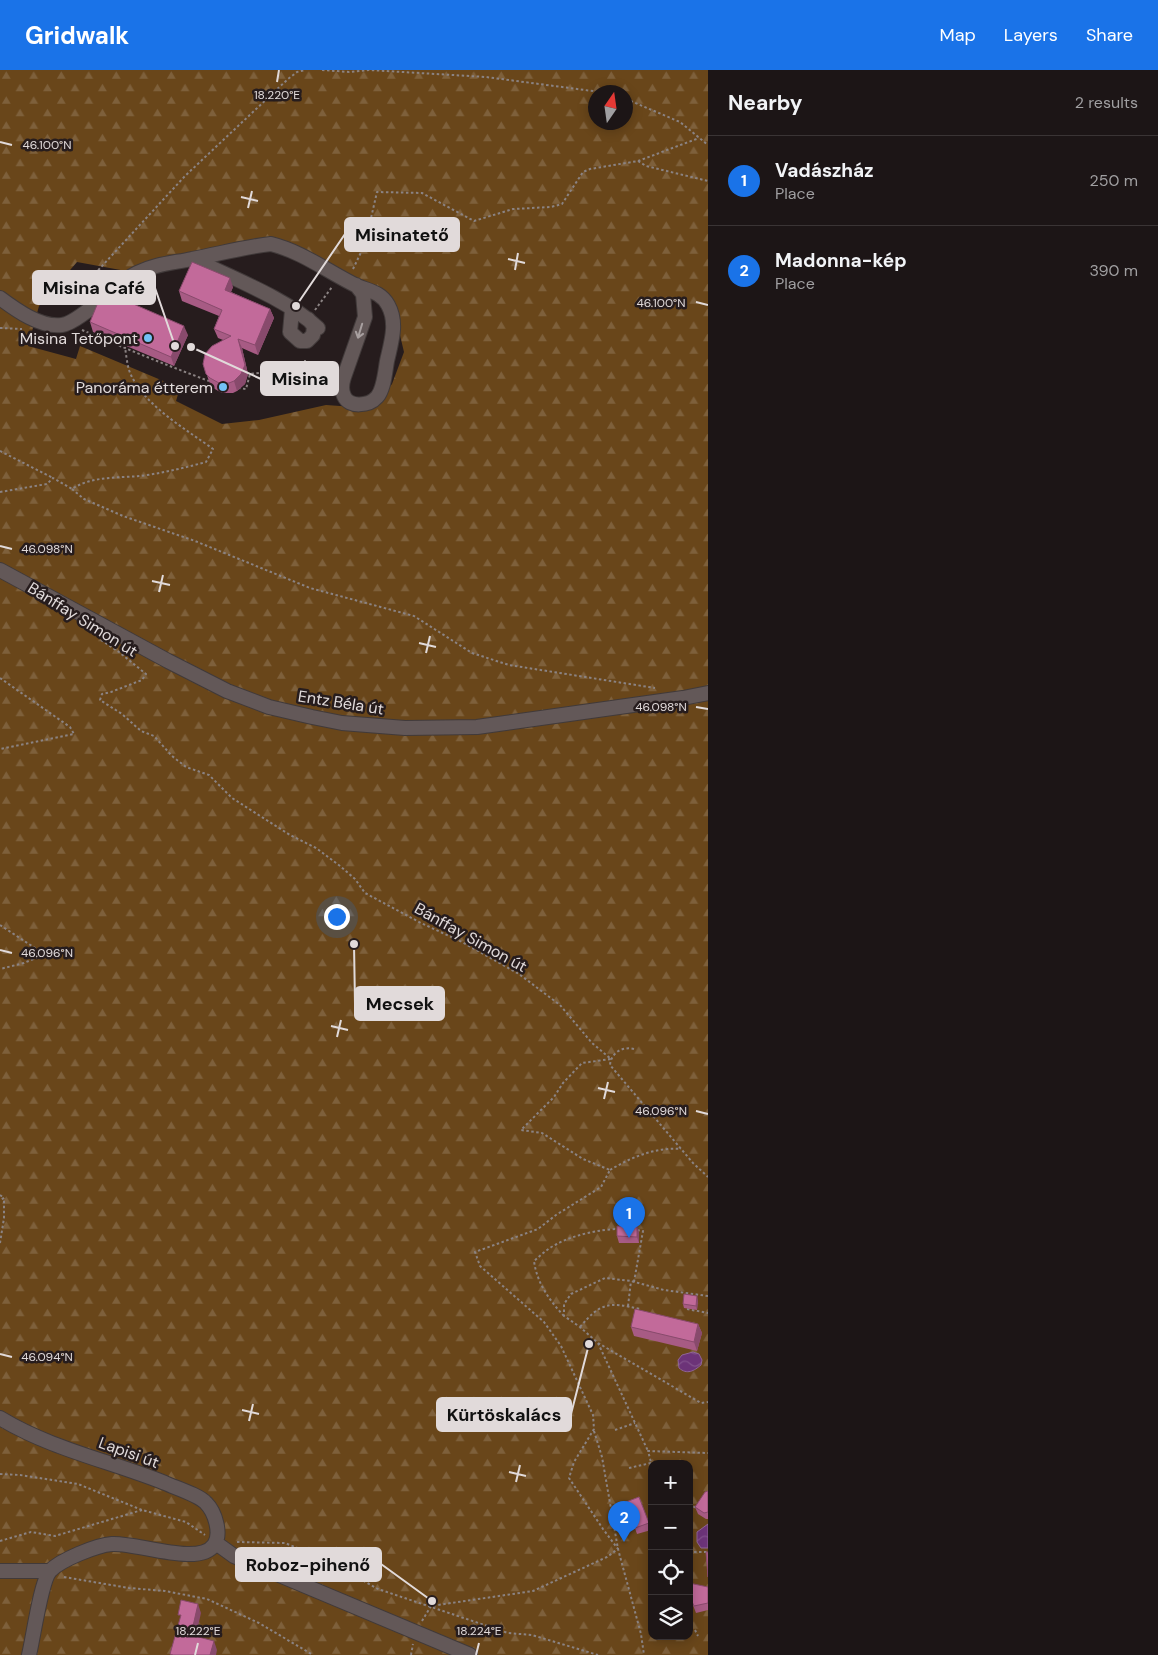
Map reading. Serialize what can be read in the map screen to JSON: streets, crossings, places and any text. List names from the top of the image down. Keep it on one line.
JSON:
{"streets":{"street":["Entz Béla út","Lapisi út"],"path":["Bánffay Simon út"]},"places":["Misinatető","Misina Tetőpont","Misina Café","Misina","Panoráma étterem","Mecsek","Kürtöskalács","Roboz-pihenő"],"north":"top","page":{"header":"Gridwalk","nav":["Map","Layers","Share"],"heading":["Nearby","2 results"],"list":[{"mark":"1","name":"Vadászház","note":"Place","value":"250 m"},{"mark":"2","name":"Madonna-kép","note":"Place","value":"390 m"}],"pins":["1","2"],"map_buttons":["+","−"]},"coordinates":["18.220°E","46.100°N","46.098°N","46.096°N","46.094°N","18.222°E","18.224°E"]}
